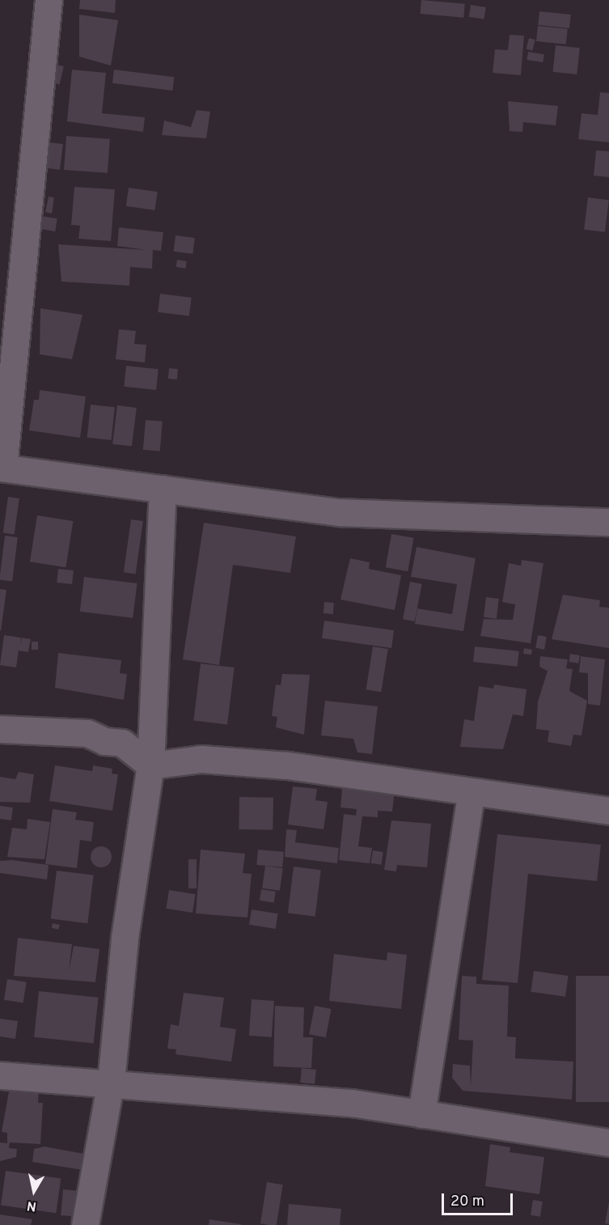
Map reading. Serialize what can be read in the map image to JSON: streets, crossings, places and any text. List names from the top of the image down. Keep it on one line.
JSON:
{"scale_bar":"20 m","north":"bottom"}
